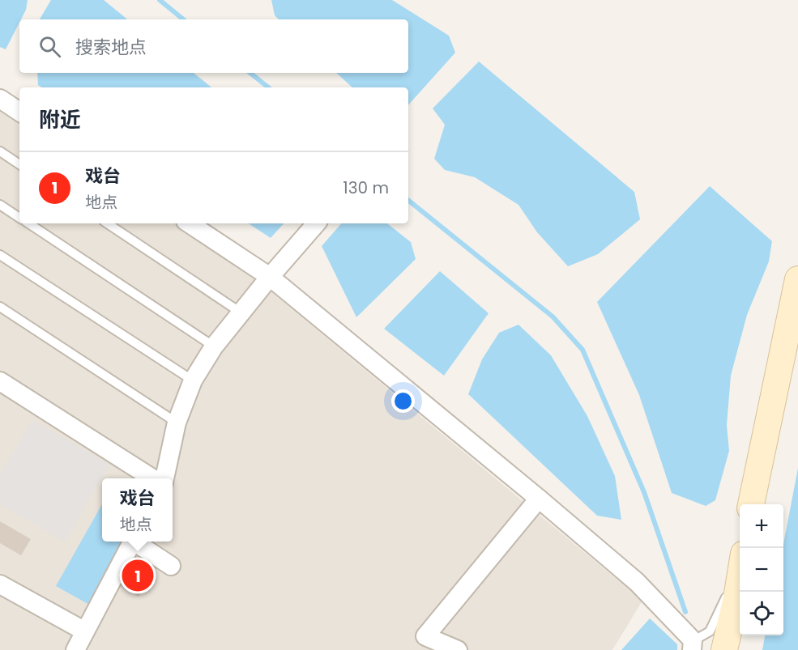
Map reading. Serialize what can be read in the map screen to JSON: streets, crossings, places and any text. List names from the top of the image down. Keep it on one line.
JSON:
{"page":{"search":"搜索地点","heading":"附近","list":[{"mark":"1","name":"戏台","note":"地点","value":"130 m"}],"popup":["戏台","地点"],"map_buttons":["+","−"],"pins":"1"}}
